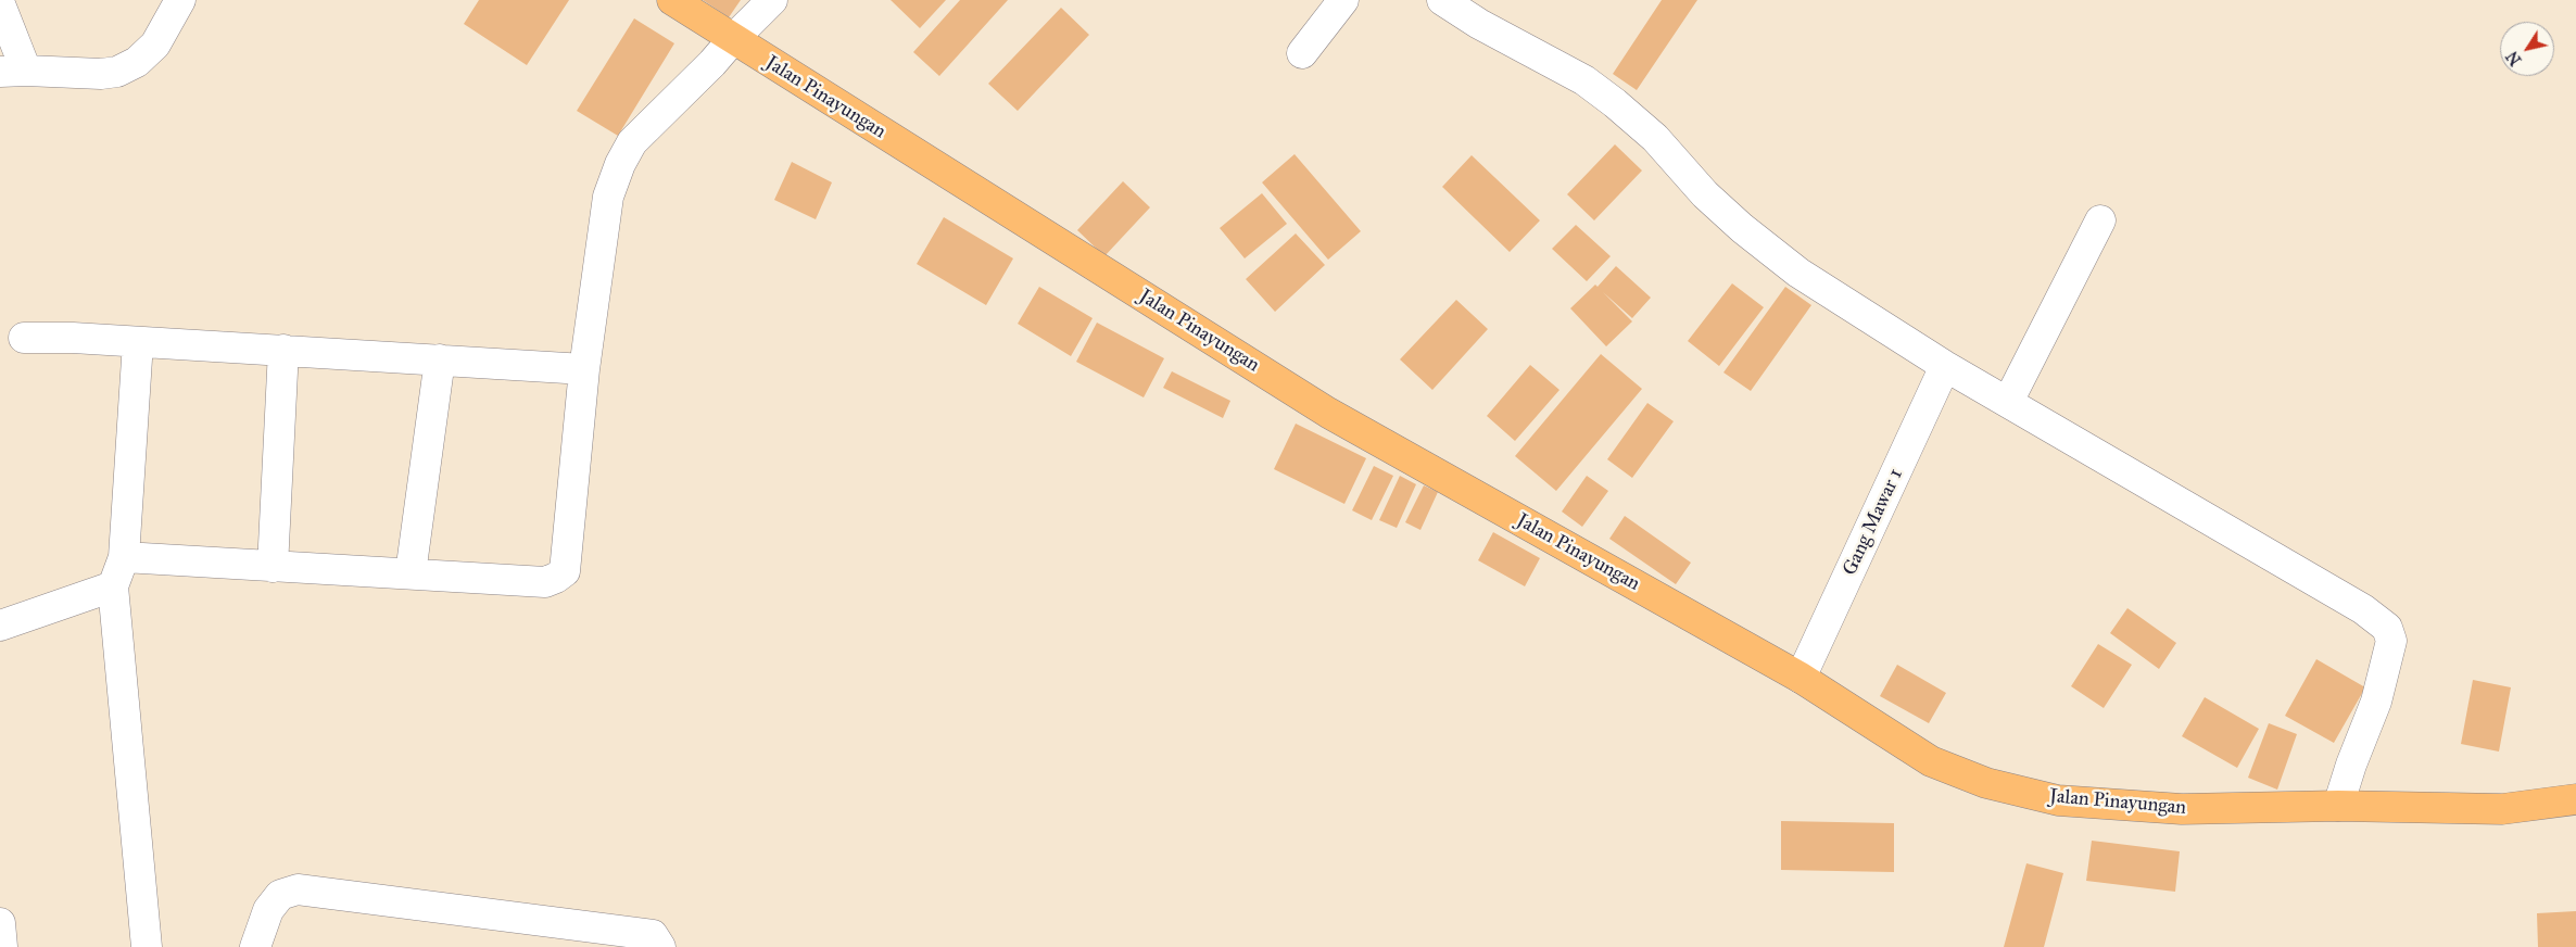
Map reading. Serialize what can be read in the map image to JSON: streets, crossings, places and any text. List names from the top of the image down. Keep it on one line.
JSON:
{"streets":{"main road":["Jalan Pinayungan"],"street":["Gang Mawar 1"]},"crossings":[["Jalan Pinayungan","Gang Mawar 1"]],"north":"bottom left"}
